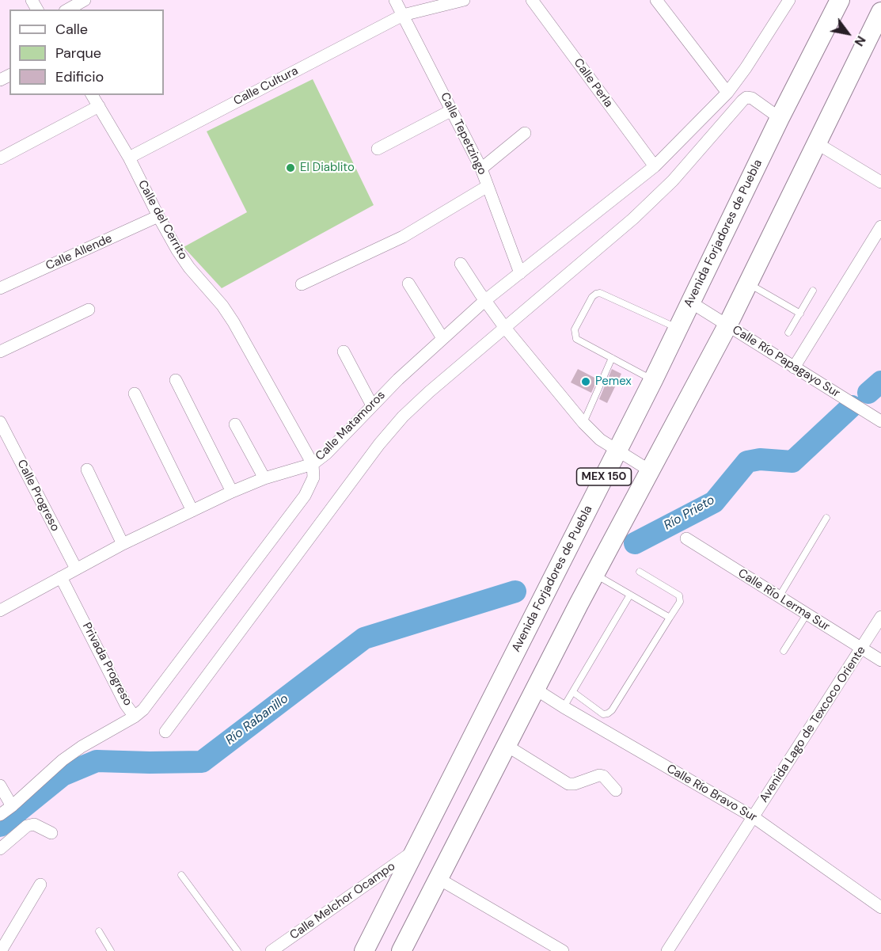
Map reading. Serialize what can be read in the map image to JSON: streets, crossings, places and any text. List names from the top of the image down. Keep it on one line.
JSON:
{"streets":{"main road":["Avenida Forjadores de Puebla","MEX 150"],"street":["Calle Perla","Calle Cultura","Calle Tepetzingo","Calle del Cerrito","Calle Allende","Calle Río Papagayo Sur","Calle Matamoros","Calle Progreso","Calle Río Lerma Sur","Privada Progreso","Avenida Lago de Texcoco Oriente","Calle Río Bravo Sur","Calle Melchor Ocampo"]},"crossings":[["Calle Perla","Calle Matamoros"],["Calle Cultura","Calle Tepetzingo"],["Calle Cultura","Calle del Cerrito"],["Calle Tepetzingo","Calle Matamoros"],["Calle del Cerrito","Calle Allende"],["Calle del Cerrito","Calle Matamoros"],["Avenida Forjadores de Puebla","Calle Río Papagayo Sur"],["Avenida Forjadores de Puebla","Calle Melchor Ocampo"],["Calle Río Papagayo Sur","MEX 150"],["Calle Matamoros","Calle Progreso"],["Calle Matamoros","Privada Progreso"],["MEX 150","Calle Río Bravo Sur"],["Calle Río Lerma Sur","Avenida Lago de Texcoco Oriente"],["Avenida Lago de Texcoco Oriente","Calle Río Bravo Sur"]],"water":["Río Prieto","Río Rabanillo"],"places":["El Diablito","Pemex"],"legend":["Calle","Parque","Edificio"],"north":"bottom right"}
